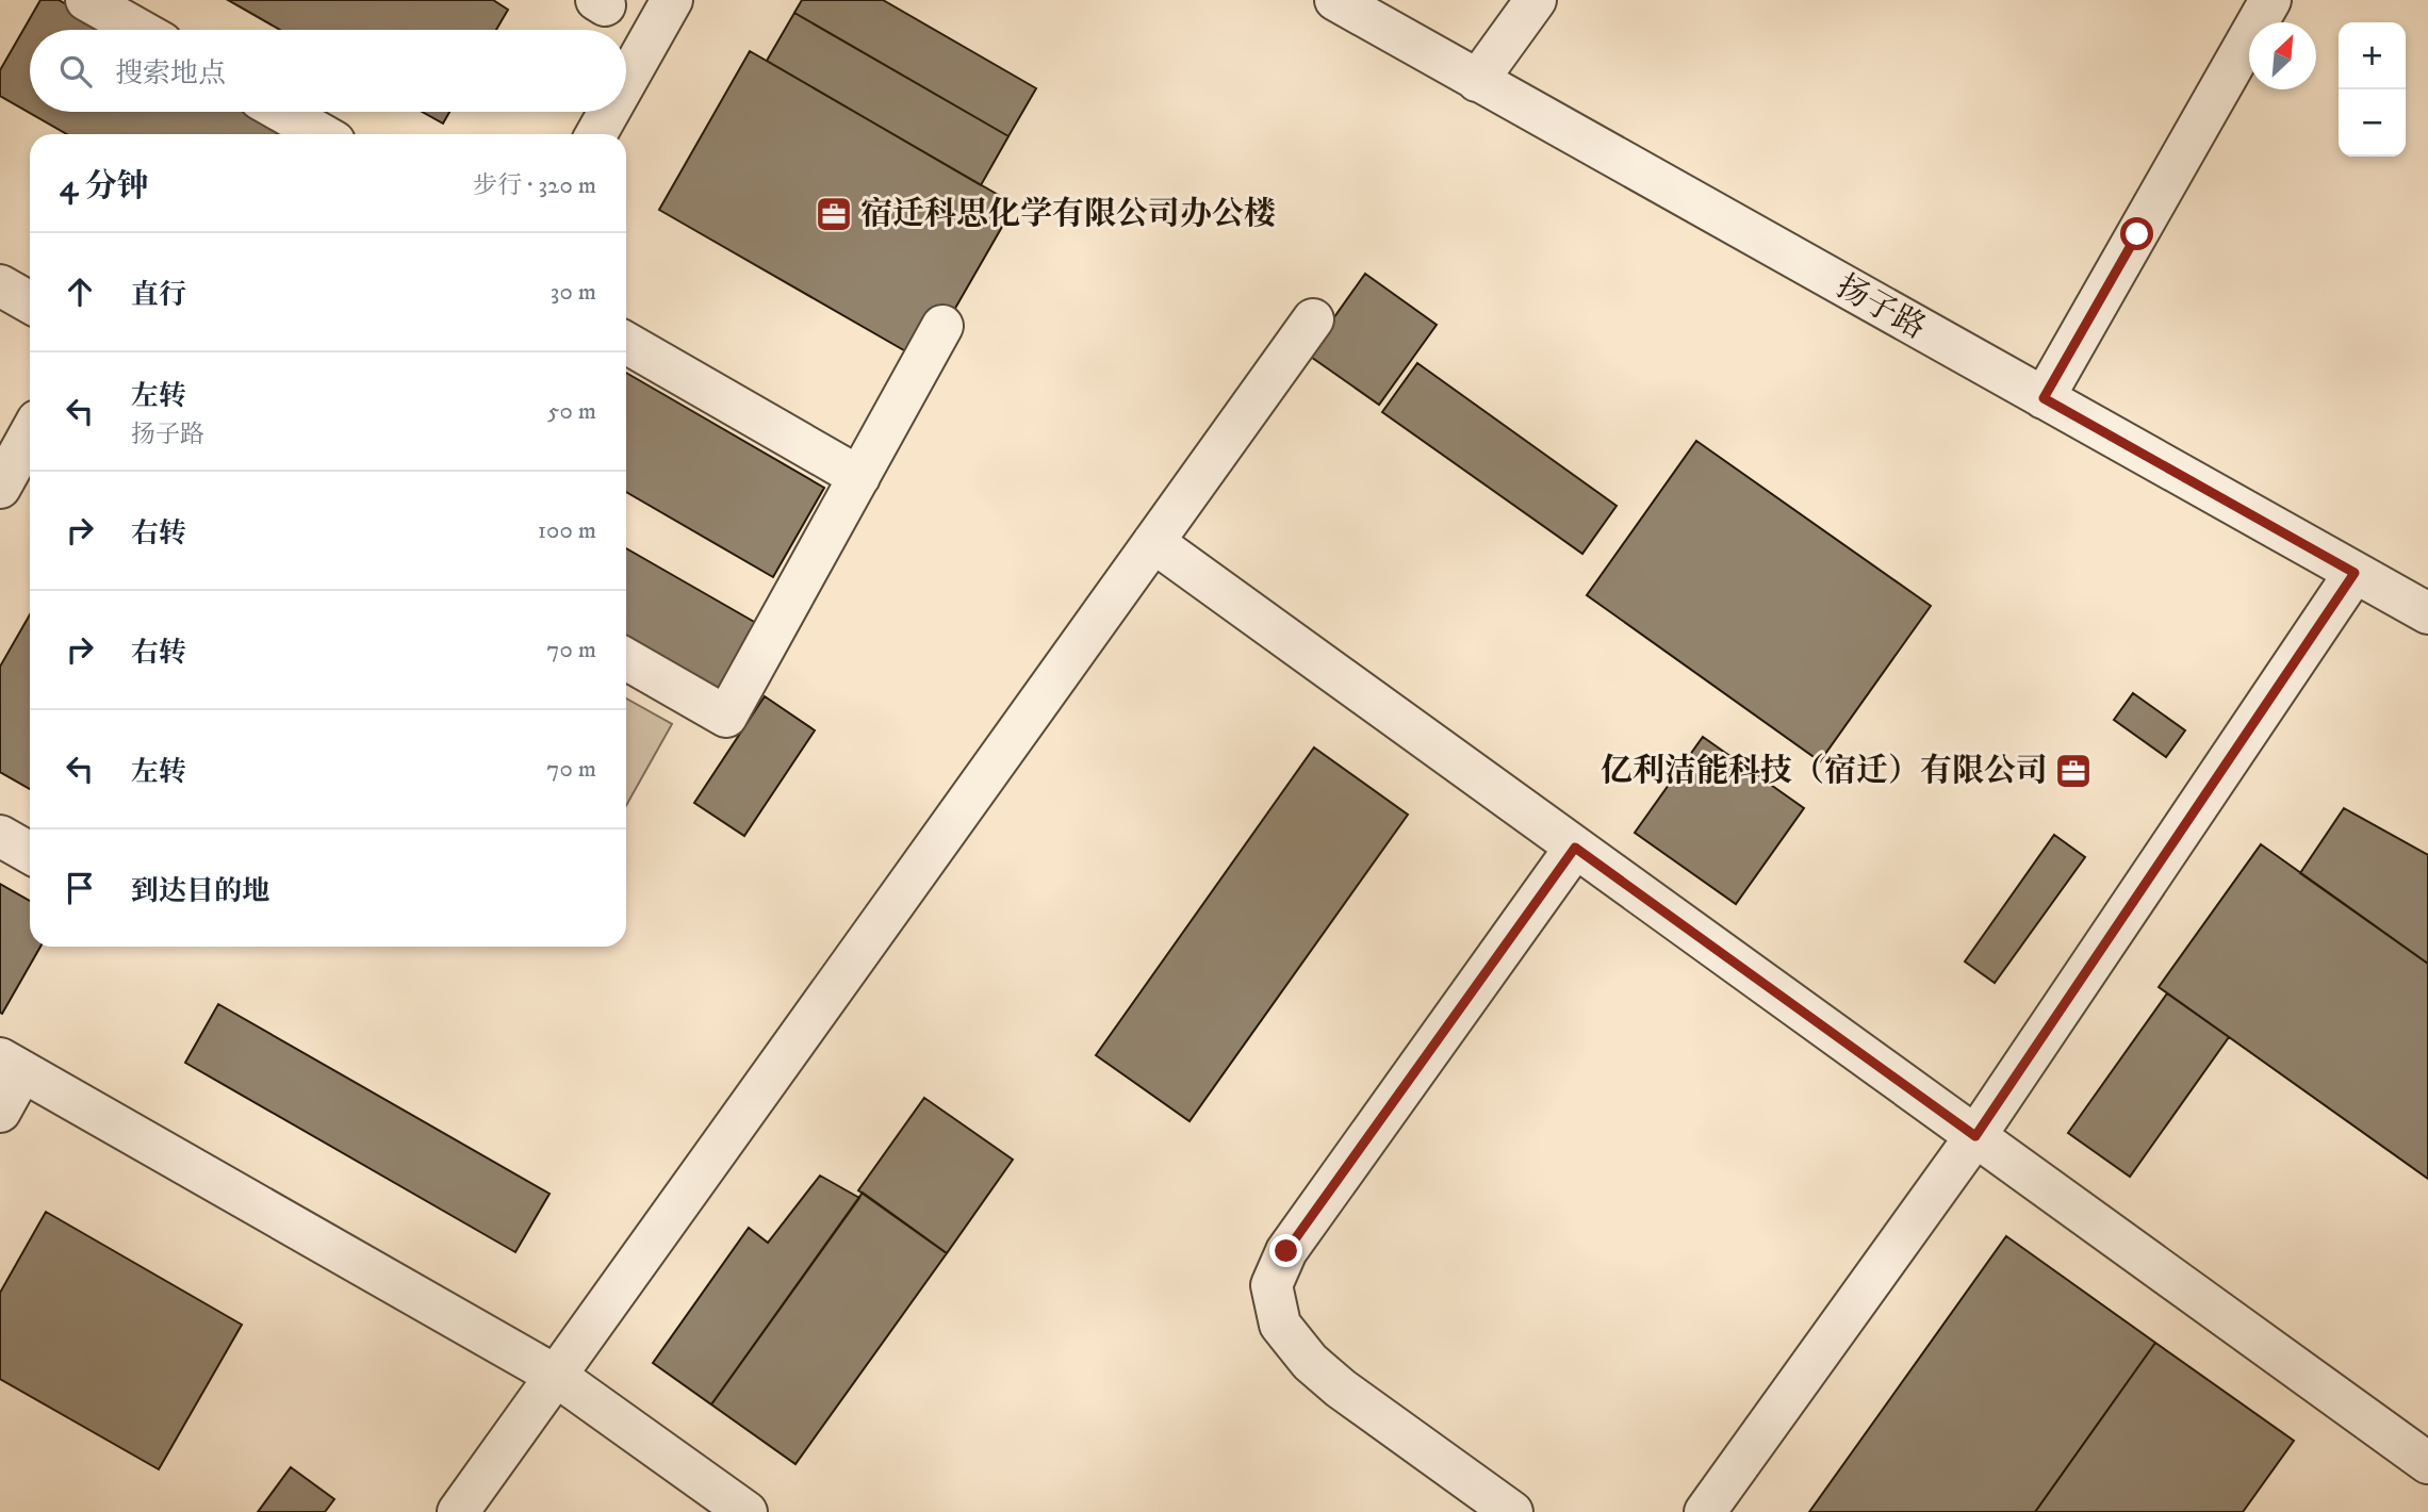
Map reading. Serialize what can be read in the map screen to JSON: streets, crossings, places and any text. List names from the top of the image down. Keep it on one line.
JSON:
{"streets":{"street":["扬子路"]},"places":{"office":["宿迁科思化学有限公司办公楼","亿利洁能科技（宿迁）有限公司"]},"north":"top right","page":{"map_buttons":["+","−"],"search":"搜索地点","heading":["4 分钟","步行 · 320 m"],"list":[["直行","30 m"],["左转","扬子路","50 m"],["右转","100 m"],["右转","70 m"],["左转","70 m"],"到达目的地"]}}
